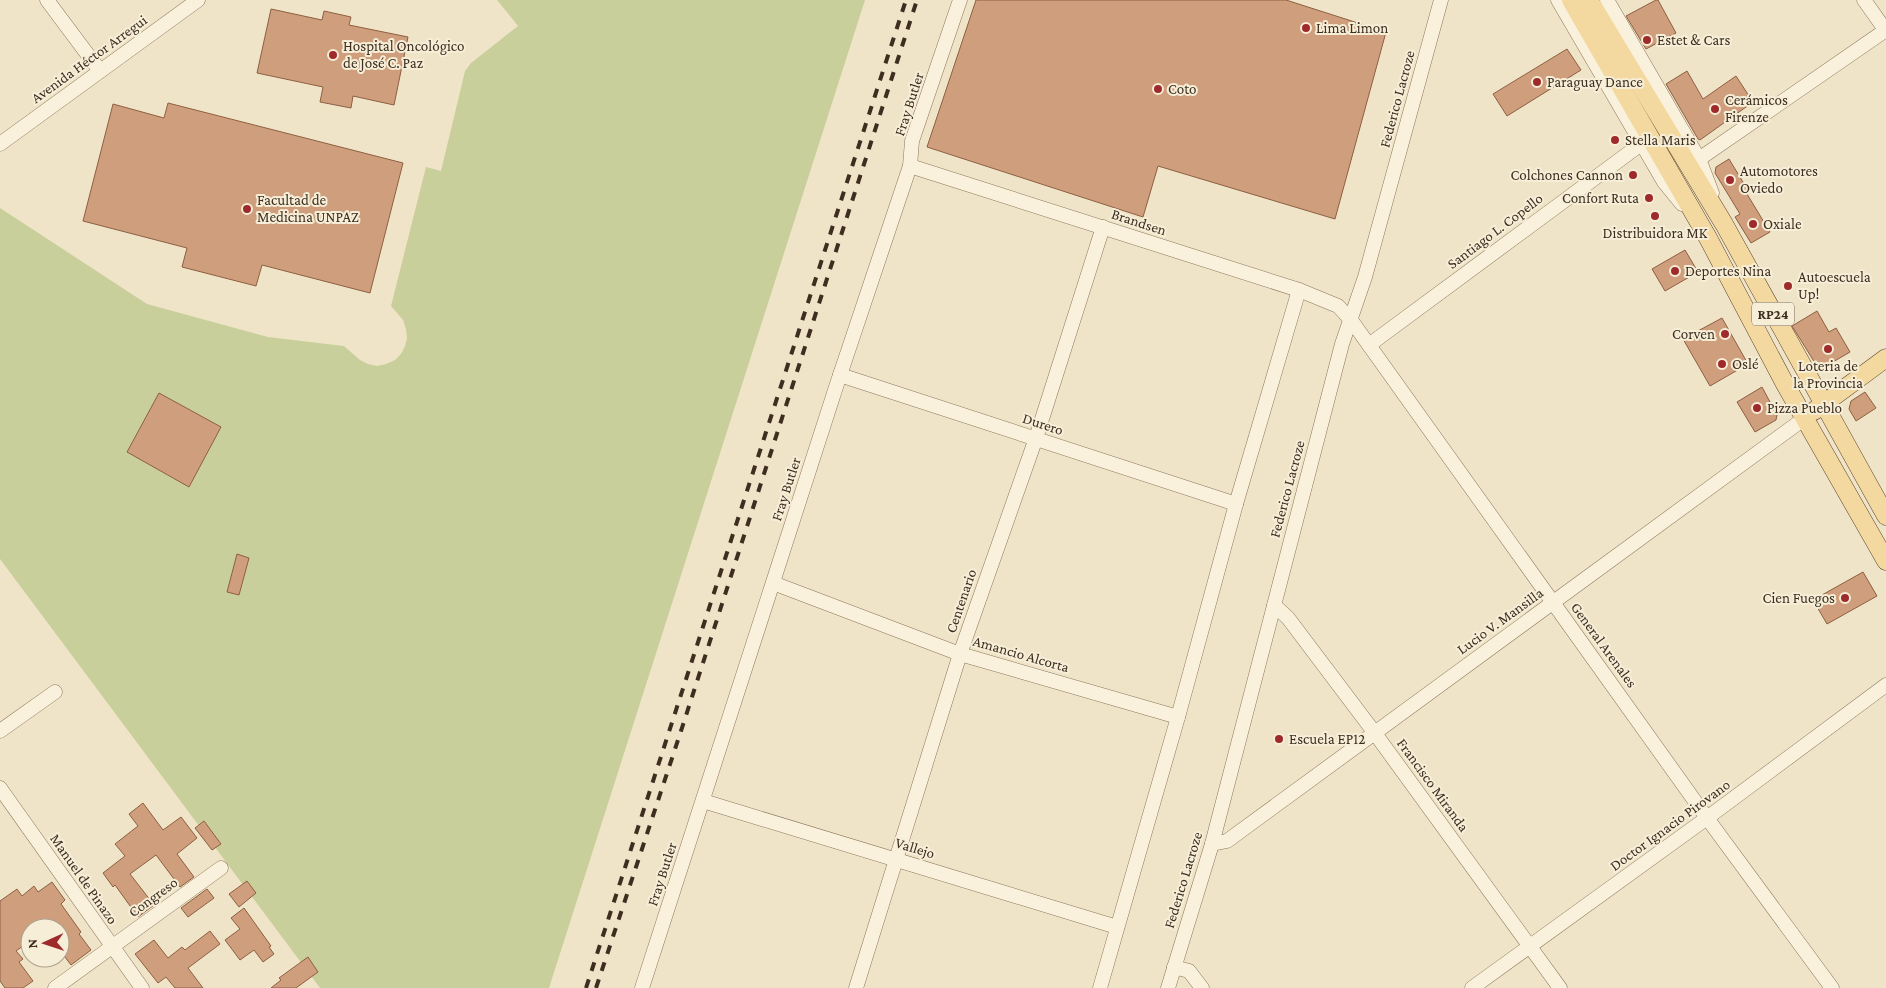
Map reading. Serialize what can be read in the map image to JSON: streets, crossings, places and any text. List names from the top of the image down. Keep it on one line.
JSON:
{"streets":{"main road":["RP24"],"street":["Avenida Héctor Arregui","Federico Lacroze","Fray Butler","Brandsen","Santiago L. Copello","Durero","Centenario","Lucio V. Mansilla","General Arenales","Amancio Alcorta","Francisco Miranda","Doctor Ignacio Pirovano","Vallejo","Manuel de Pinazo","Congreso"]},"crossings":[["Federico Lacroze","Brandsen"],["Federico Lacroze","Lucio V. Mansilla"],["Federico Lacroze","General Arenales"],["Federico Lacroze","Francisco Miranda"],["Fray Butler","Brandsen"],["Fray Butler","Durero"],["Fray Butler","Amancio Alcorta"],["Fray Butler","Vallejo"],["Brandsen","Centenario"],["Brandsen","General Arenales"],["Santiago L. Copello","General Arenales"],["RP24","Lucio V. Mansilla"],["Durero","Centenario"],["Centenario","Amancio Alcorta"],["Centenario","Vallejo"],["Lucio V. Mansilla","General Arenales"],["Lucio V. Mansilla","Francisco Miranda"],["General Arenales","Doctor Ignacio Pirovano"],["Francisco Miranda","Doctor Ignacio Pirovano"],["Manuel de Pinazo","Congreso"]],"places":["Lima Limon","Estet & Cars","Hospital Oncológico de José C. Paz","Paraguay Dance","Coto","Cerámicos Firenze","Stella Maris","Colchones Cannon","Automotores Oviedo","Confort Ruta","Facultad de Medicina UNPAZ","Distribuidora MK","Oxiale","Deportes Nina","Autoescuela Up!","Corven","Loteria de la Provincia","Oslé","Pizza Pueblo","Cien Fuegos","Escuela EP12"],"north":"left"}
